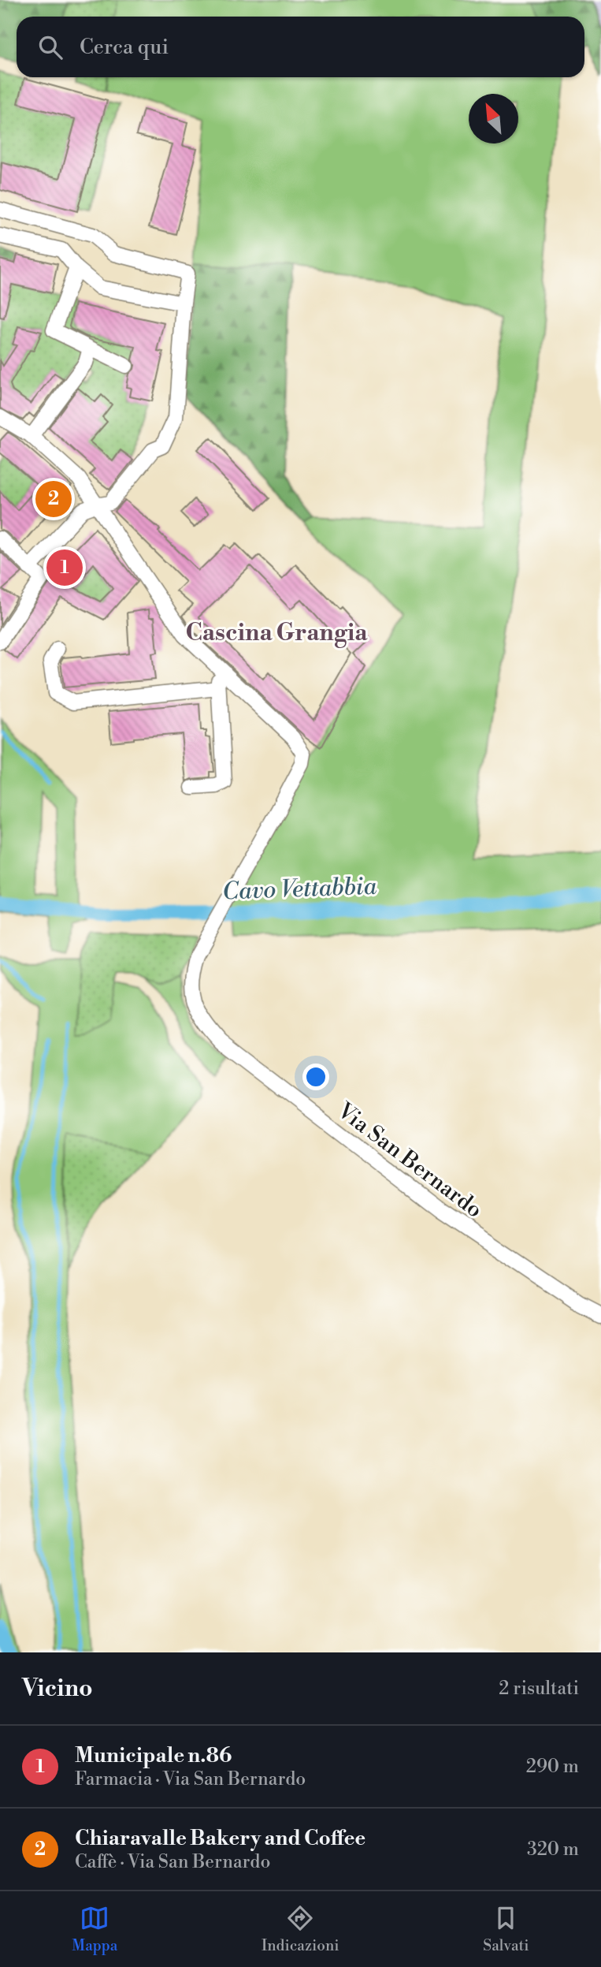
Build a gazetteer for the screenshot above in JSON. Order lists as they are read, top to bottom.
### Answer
{
  "streets": {
    "street": ["Via San Bernardo"]
  },
  "districts": ["Cascina Grangia"],
  "water": ["Cavo Vettabbia"],
  "north": "top left",
  "page": {
    "search": "Cerca qui",
    "pins": ["2", "1"],
    "heading": ["Vicino", "2 risultati"],
    "list": [
      {
        "mark": "1",
        "name": "Municipale n.86",
        "note": "Farmacia · Via San Bernardo",
        "value": "290 m"
      },
      {
        "mark": "2",
        "name": "Chiaravalle Bakery and Coffee",
        "note": "Caffè · Via San Bernardo",
        "value": "320 m"
      }
    ],
    "nav": ["Mappa", "Indicazioni", "Salvati"]
  }
}
